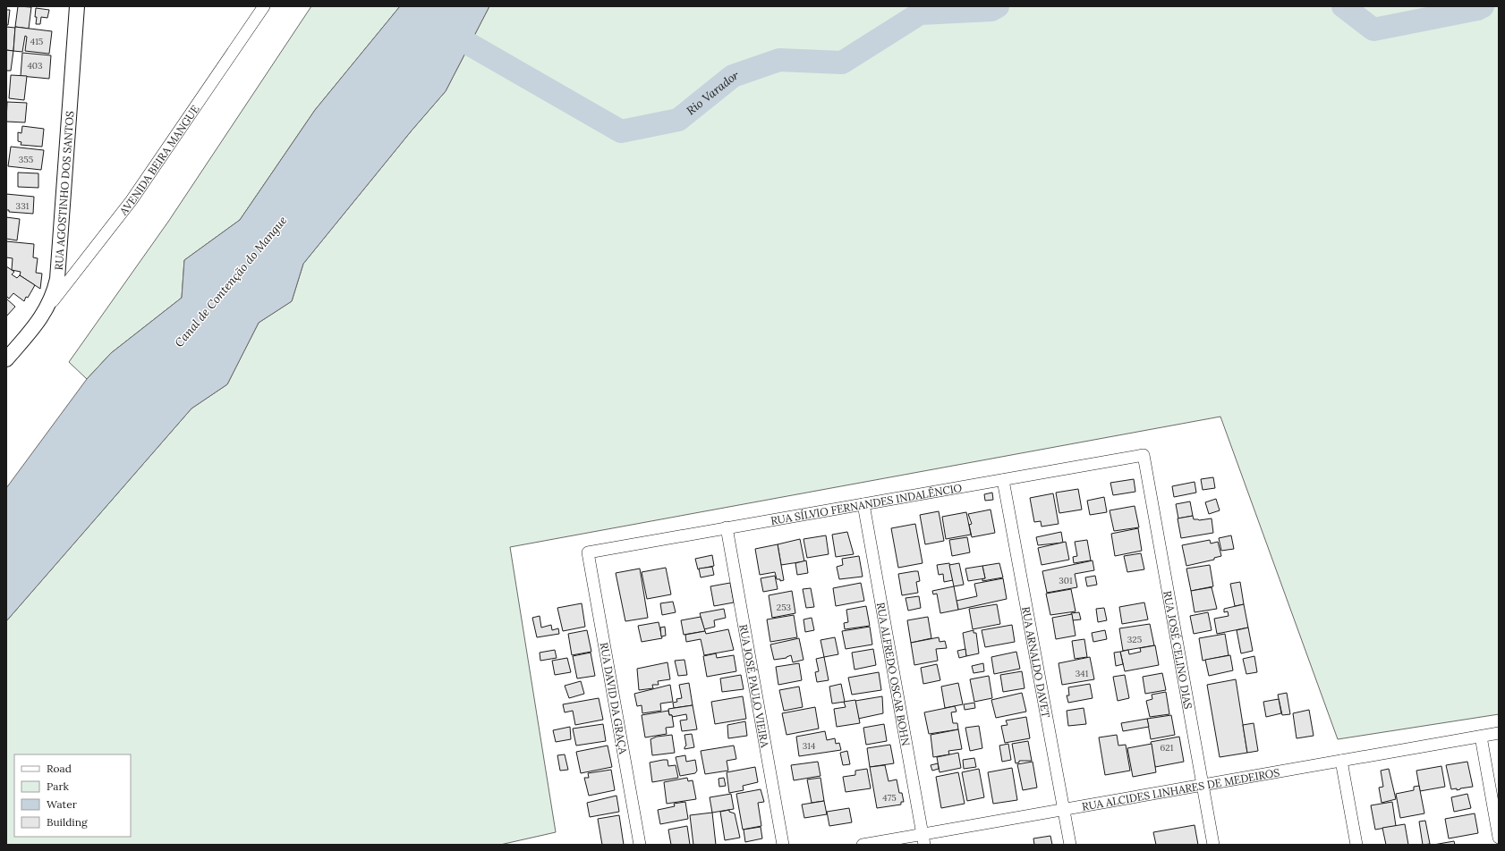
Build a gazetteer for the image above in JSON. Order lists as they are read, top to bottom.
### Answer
{
  "streets": {
    "street": [
      "AVENIDA BEIRA MANGUE",
      "RUA AGOSTINHO DOS SANTOS",
      "RUA SÍLVIO FERNANDES INDALÊNCIO",
      "RUA JOSÉ CELINO DIAS",
      "RUA ARNALDO DAVET",
      "RUA ALFREDO OSCAR BOHN",
      "RUA JOSÉ PAULO VIEIRA",
      "RUA DAVID DA GRAÇA",
      "RUA ALCIDES LINHARES DE MEDEIROS"
    ]
  },
  "crossings": [
    ["AVENIDA BEIRA MANGUE", "RUA AGOSTINHO DOS SANTOS"],
    ["RUA SÍLVIO FERNANDES INDALÊNCIO", "RUA JOSÉ CELINO DIAS"],
    ["RUA SÍLVIO FERNANDES INDALÊNCIO", "RUA ARNALDO DAVET"],
    ["RUA SÍLVIO FERNANDES INDALÊNCIO", "RUA ALFREDO OSCAR BOHN"],
    ["RUA SÍLVIO FERNANDES INDALÊNCIO", "RUA JOSÉ PAULO VIEIRA"],
    ["RUA SÍLVIO FERNANDES INDALÊNCIO", "RUA DAVID DA GRAÇA"],
    ["RUA JOSÉ CELINO DIAS", "RUA ALCIDES LINHARES DE MEDEIROS"],
    ["RUA ARNALDO DAVET", "RUA ALCIDES LINHARES DE MEDEIROS"],
    ["RUA ALFREDO OSCAR BOHN", "RUA ALCIDES LINHARES DE MEDEIROS"]
  ],
  "water": ["Rio Varador", "Canal de Contenção do Mangue"],
  "house_numbers": [
    "415",
    "403",
    "355",
    "331",
    "301",
    "253",
    "325",
    "341",
    "314",
    "621",
    "475"
  ],
  "legend": [
    "Road",
    "Park",
    "Water",
    "Building"
  ]
}
